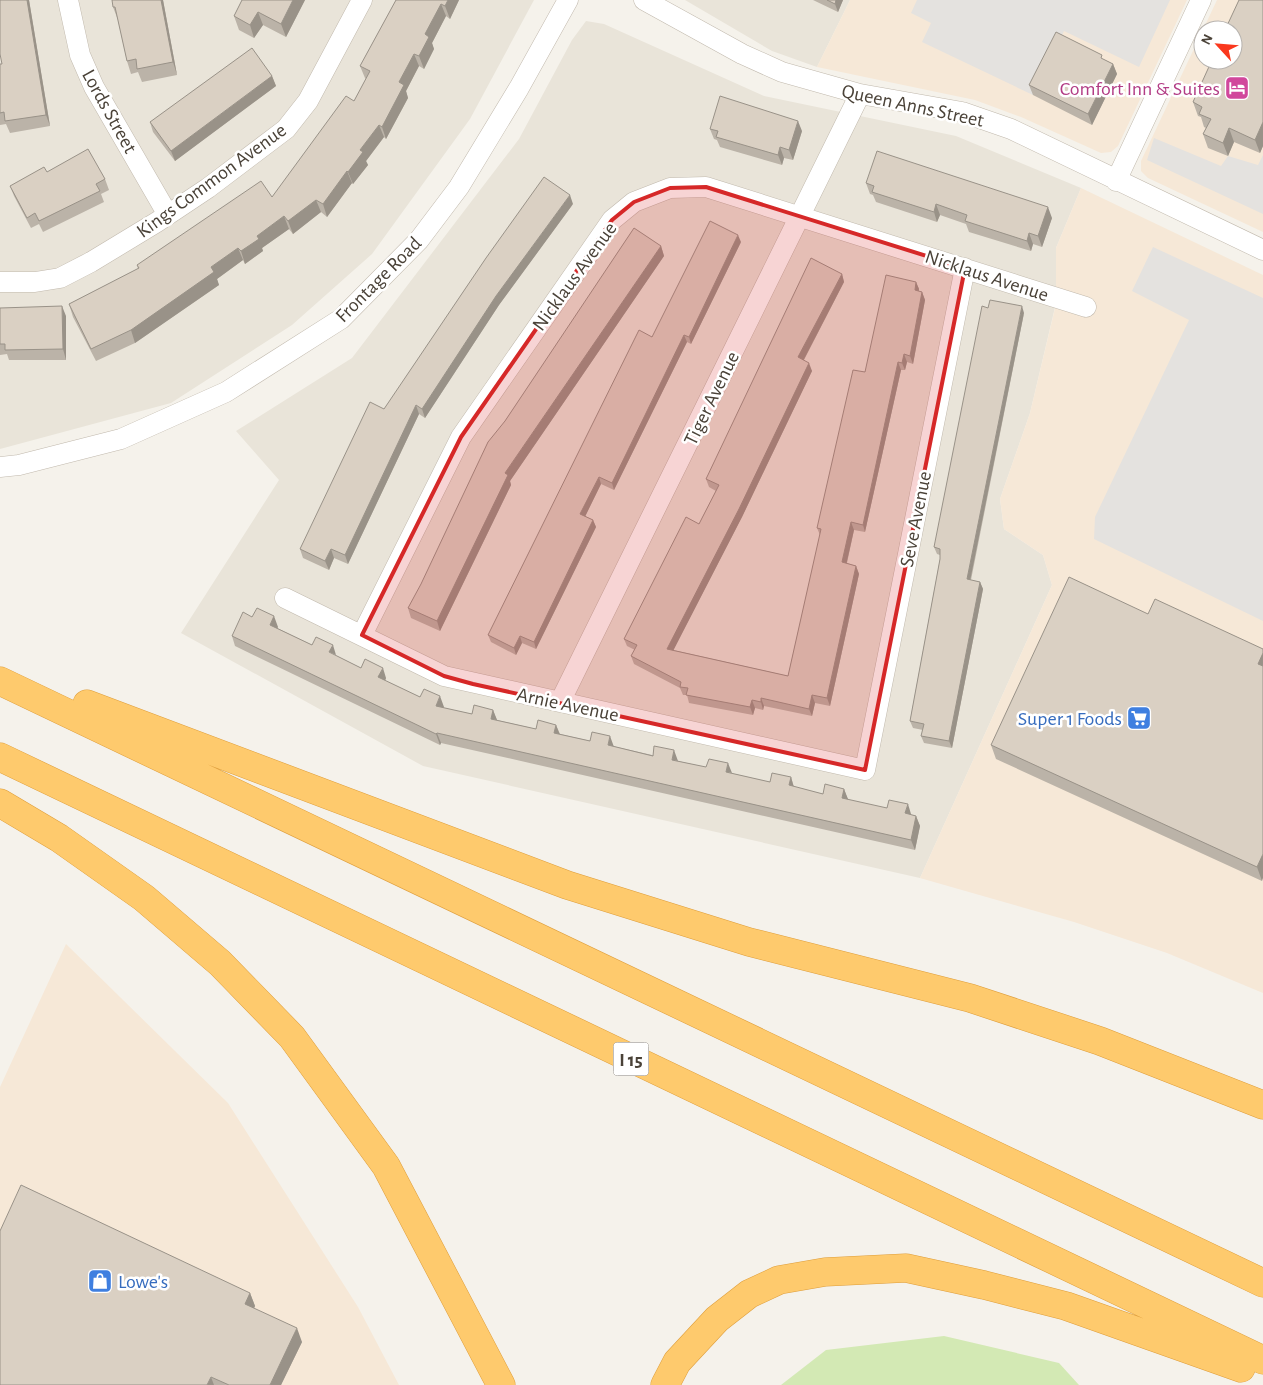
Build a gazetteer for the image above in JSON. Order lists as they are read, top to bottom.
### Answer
{
  "streets": {
    "highway": ["I 15"],
    "street": [
      "Queen Anns Street",
      "Lords Street",
      "Kings Common Avenue",
      "Nicklaus Avenue",
      "Frontage Road",
      "Tiger Avenue",
      "Seve Avenue",
      "Arnie Avenue"
    ]
  },
  "crossings": [
    ["Queen Anns Street", "Tiger Avenue"],
    ["Lords Street", "Kings Common Avenue"],
    ["Nicklaus Avenue", "Tiger Avenue"],
    ["Nicklaus Avenue", "Seve Avenue"],
    ["Nicklaus Avenue", "Arnie Avenue"],
    ["Tiger Avenue", "Arnie Avenue"],
    ["Seve Avenue", "Arnie Avenue"]
  ],
  "places": {
    "hotel": ["Comfort Inn & Suites"],
    "supermarket": ["Super 1 Foods"],
    "shop": ["Lowe's"]
  },
  "north": "top left"
}
